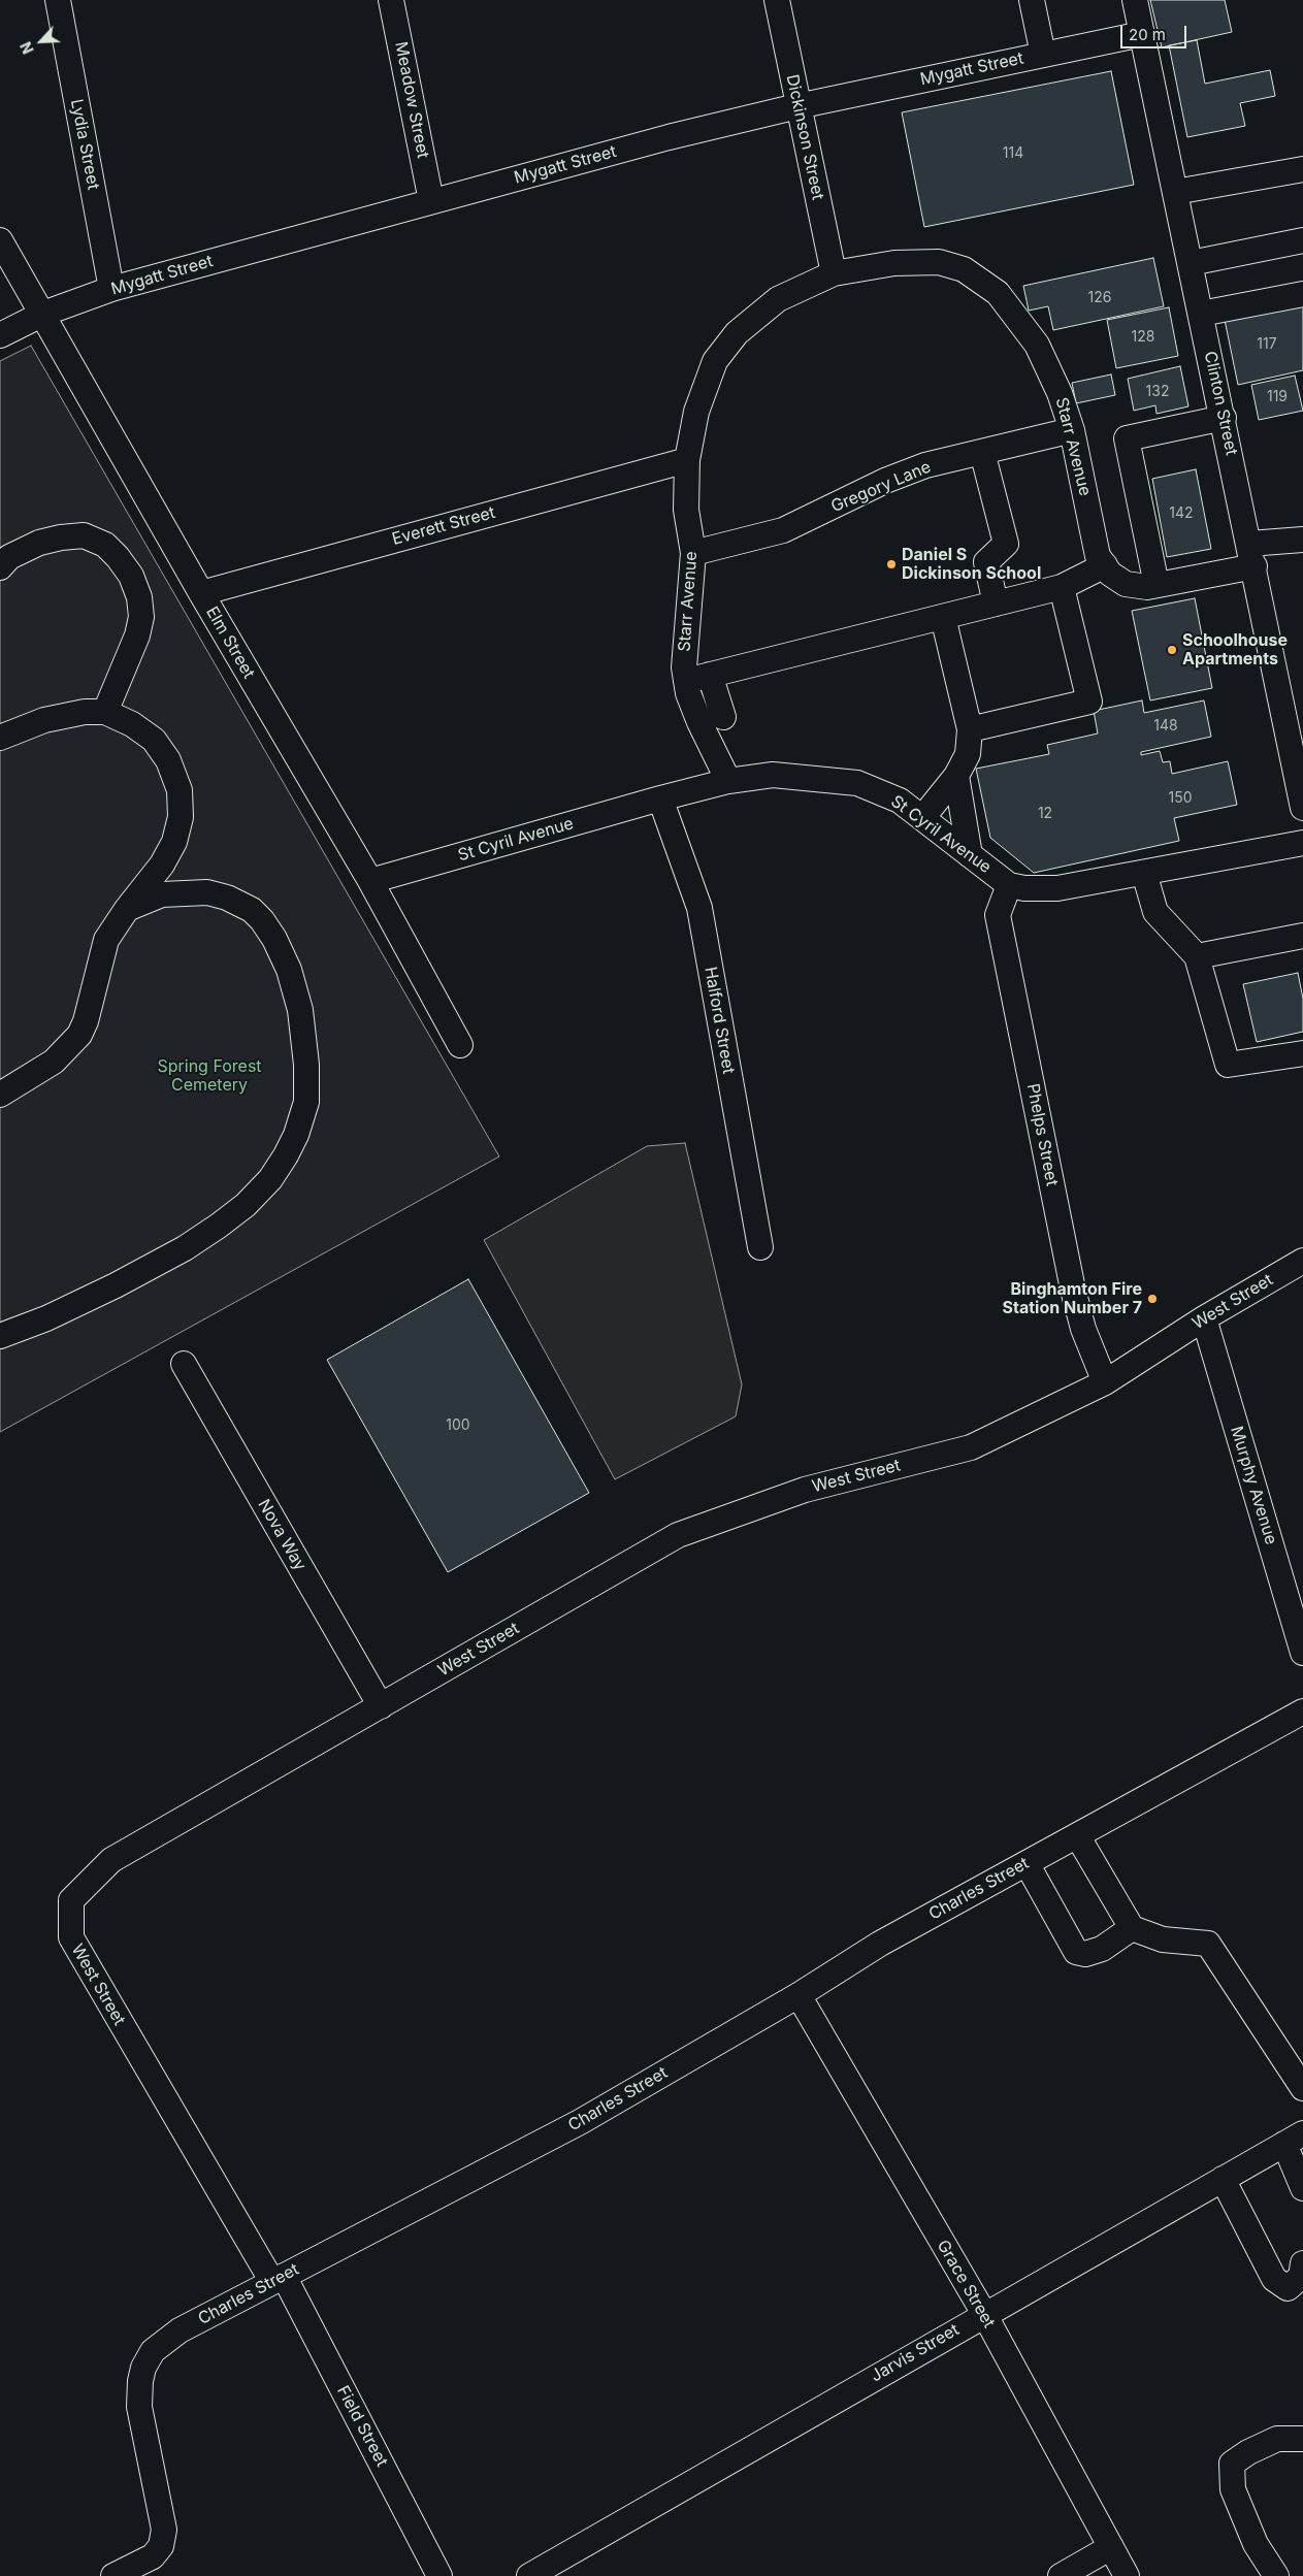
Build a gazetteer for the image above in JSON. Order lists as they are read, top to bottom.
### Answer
{
  "streets": {
    "street": [
      "Mygatt Street",
      "Meadow Street",
      "Dickinson Street",
      "Lydia Street",
      "Clinton Street",
      "Starr Avenue",
      "Gregory Lane",
      "Everett Street",
      "Elm Street",
      "St Cyril Avenue",
      "Halford Street",
      "Phelps Street",
      "West Street",
      "Murphy Avenue",
      "Nova Way",
      "Charles Street",
      "Grace Street",
      "Jarvis Street",
      "Field Street"
    ]
  },
  "crossings": [
    ["Mygatt Street", "Meadow Street"],
    ["Mygatt Street", "Dickinson Street"],
    ["Mygatt Street", "Lydia Street"],
    ["Mygatt Street", "Clinton Street"],
    ["Mygatt Street", "Elm Street"],
    ["Dickinson Street", "Starr Avenue"],
    ["Clinton Street", "Starr Avenue"],
    ["Starr Avenue", "Gregory Lane"],
    ["Starr Avenue", "Everett Street"],
    ["Starr Avenue", "St Cyril Avenue"],
    ["Everett Street", "Elm Street"],
    ["Elm Street", "St Cyril Avenue"],
    ["St Cyril Avenue", "Halford Street"],
    ["St Cyril Avenue", "Phelps Street"],
    ["Phelps Street", "West Street"],
    ["West Street", "Murphy Avenue"],
    ["West Street", "Nova Way"],
    ["West Street", "Charles Street"],
    ["West Street", "Field Street"],
    ["Charles Street", "Grace Street"],
    ["Charles Street", "Field Street"],
    ["Grace Street", "Jarvis Street"]
  ],
  "parks": ["Spring Forest Cemetery"],
  "places": ["Daniel S Dickinson School", "Schoolhouse Apartments", "Binghamton Fire Station Number 7"],
  "house_numbers": [
    "114",
    "126",
    "128",
    "117",
    "132",
    "119",
    "142",
    "148",
    "150",
    "12",
    "100"
  ],
  "scale_bar": "20 m",
  "north": "bottom left"
}
